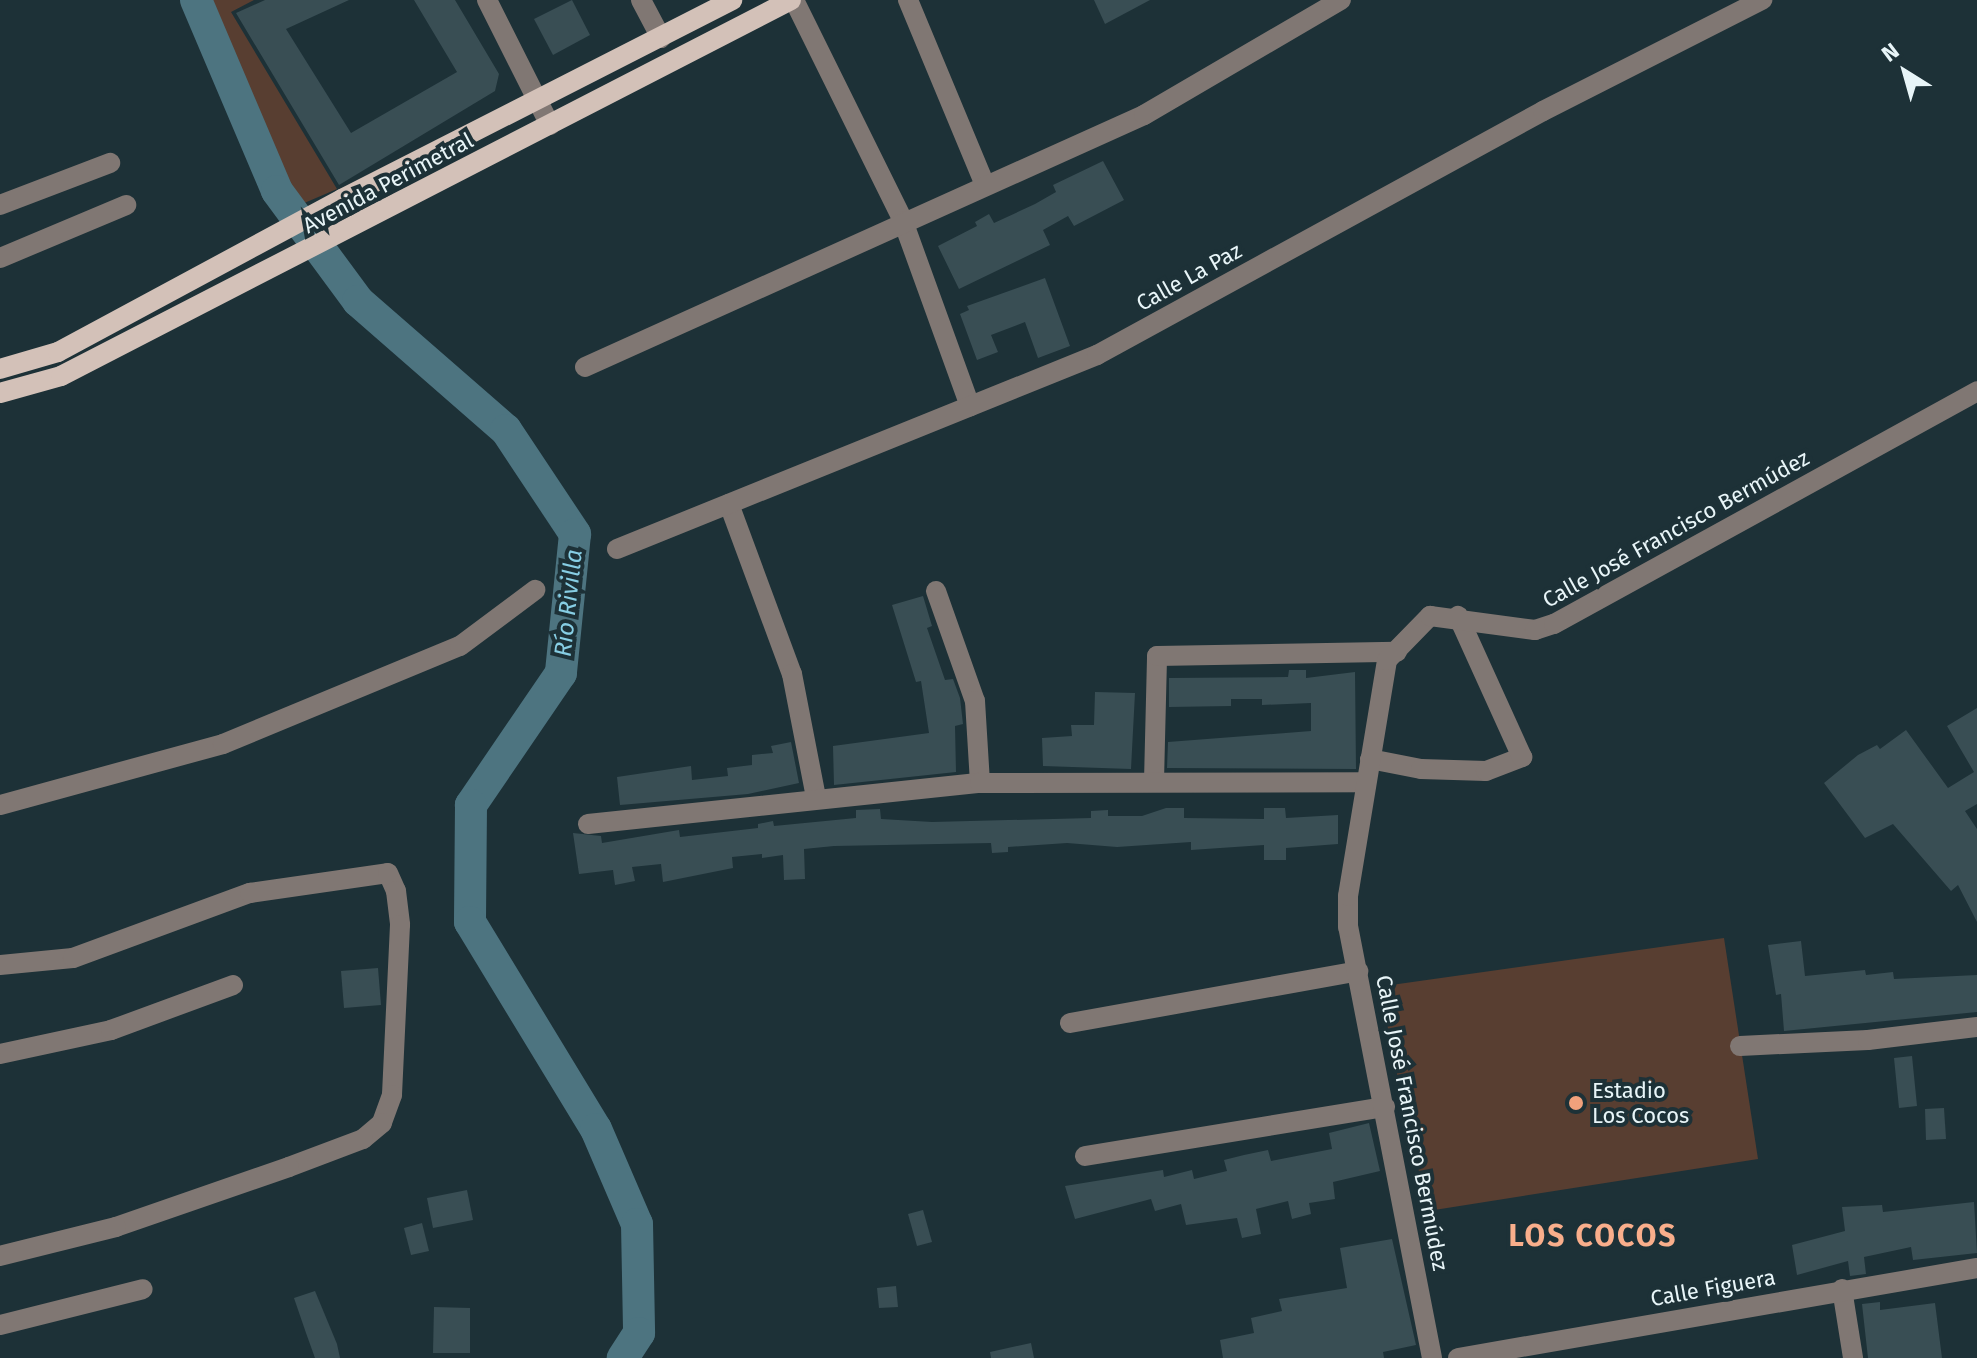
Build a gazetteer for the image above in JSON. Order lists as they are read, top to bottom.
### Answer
{
  "streets": {
    "main road": ["Avenida Perimetral"],
    "street": ["Calle La Paz", "Calle José Francisco Bermúdez", "Calle Figuera"]
  },
  "districts": ["LOS COCOS"],
  "water": ["Río Rivilla"],
  "places": ["Estadio Los Cocos"],
  "north": "top left"
}
